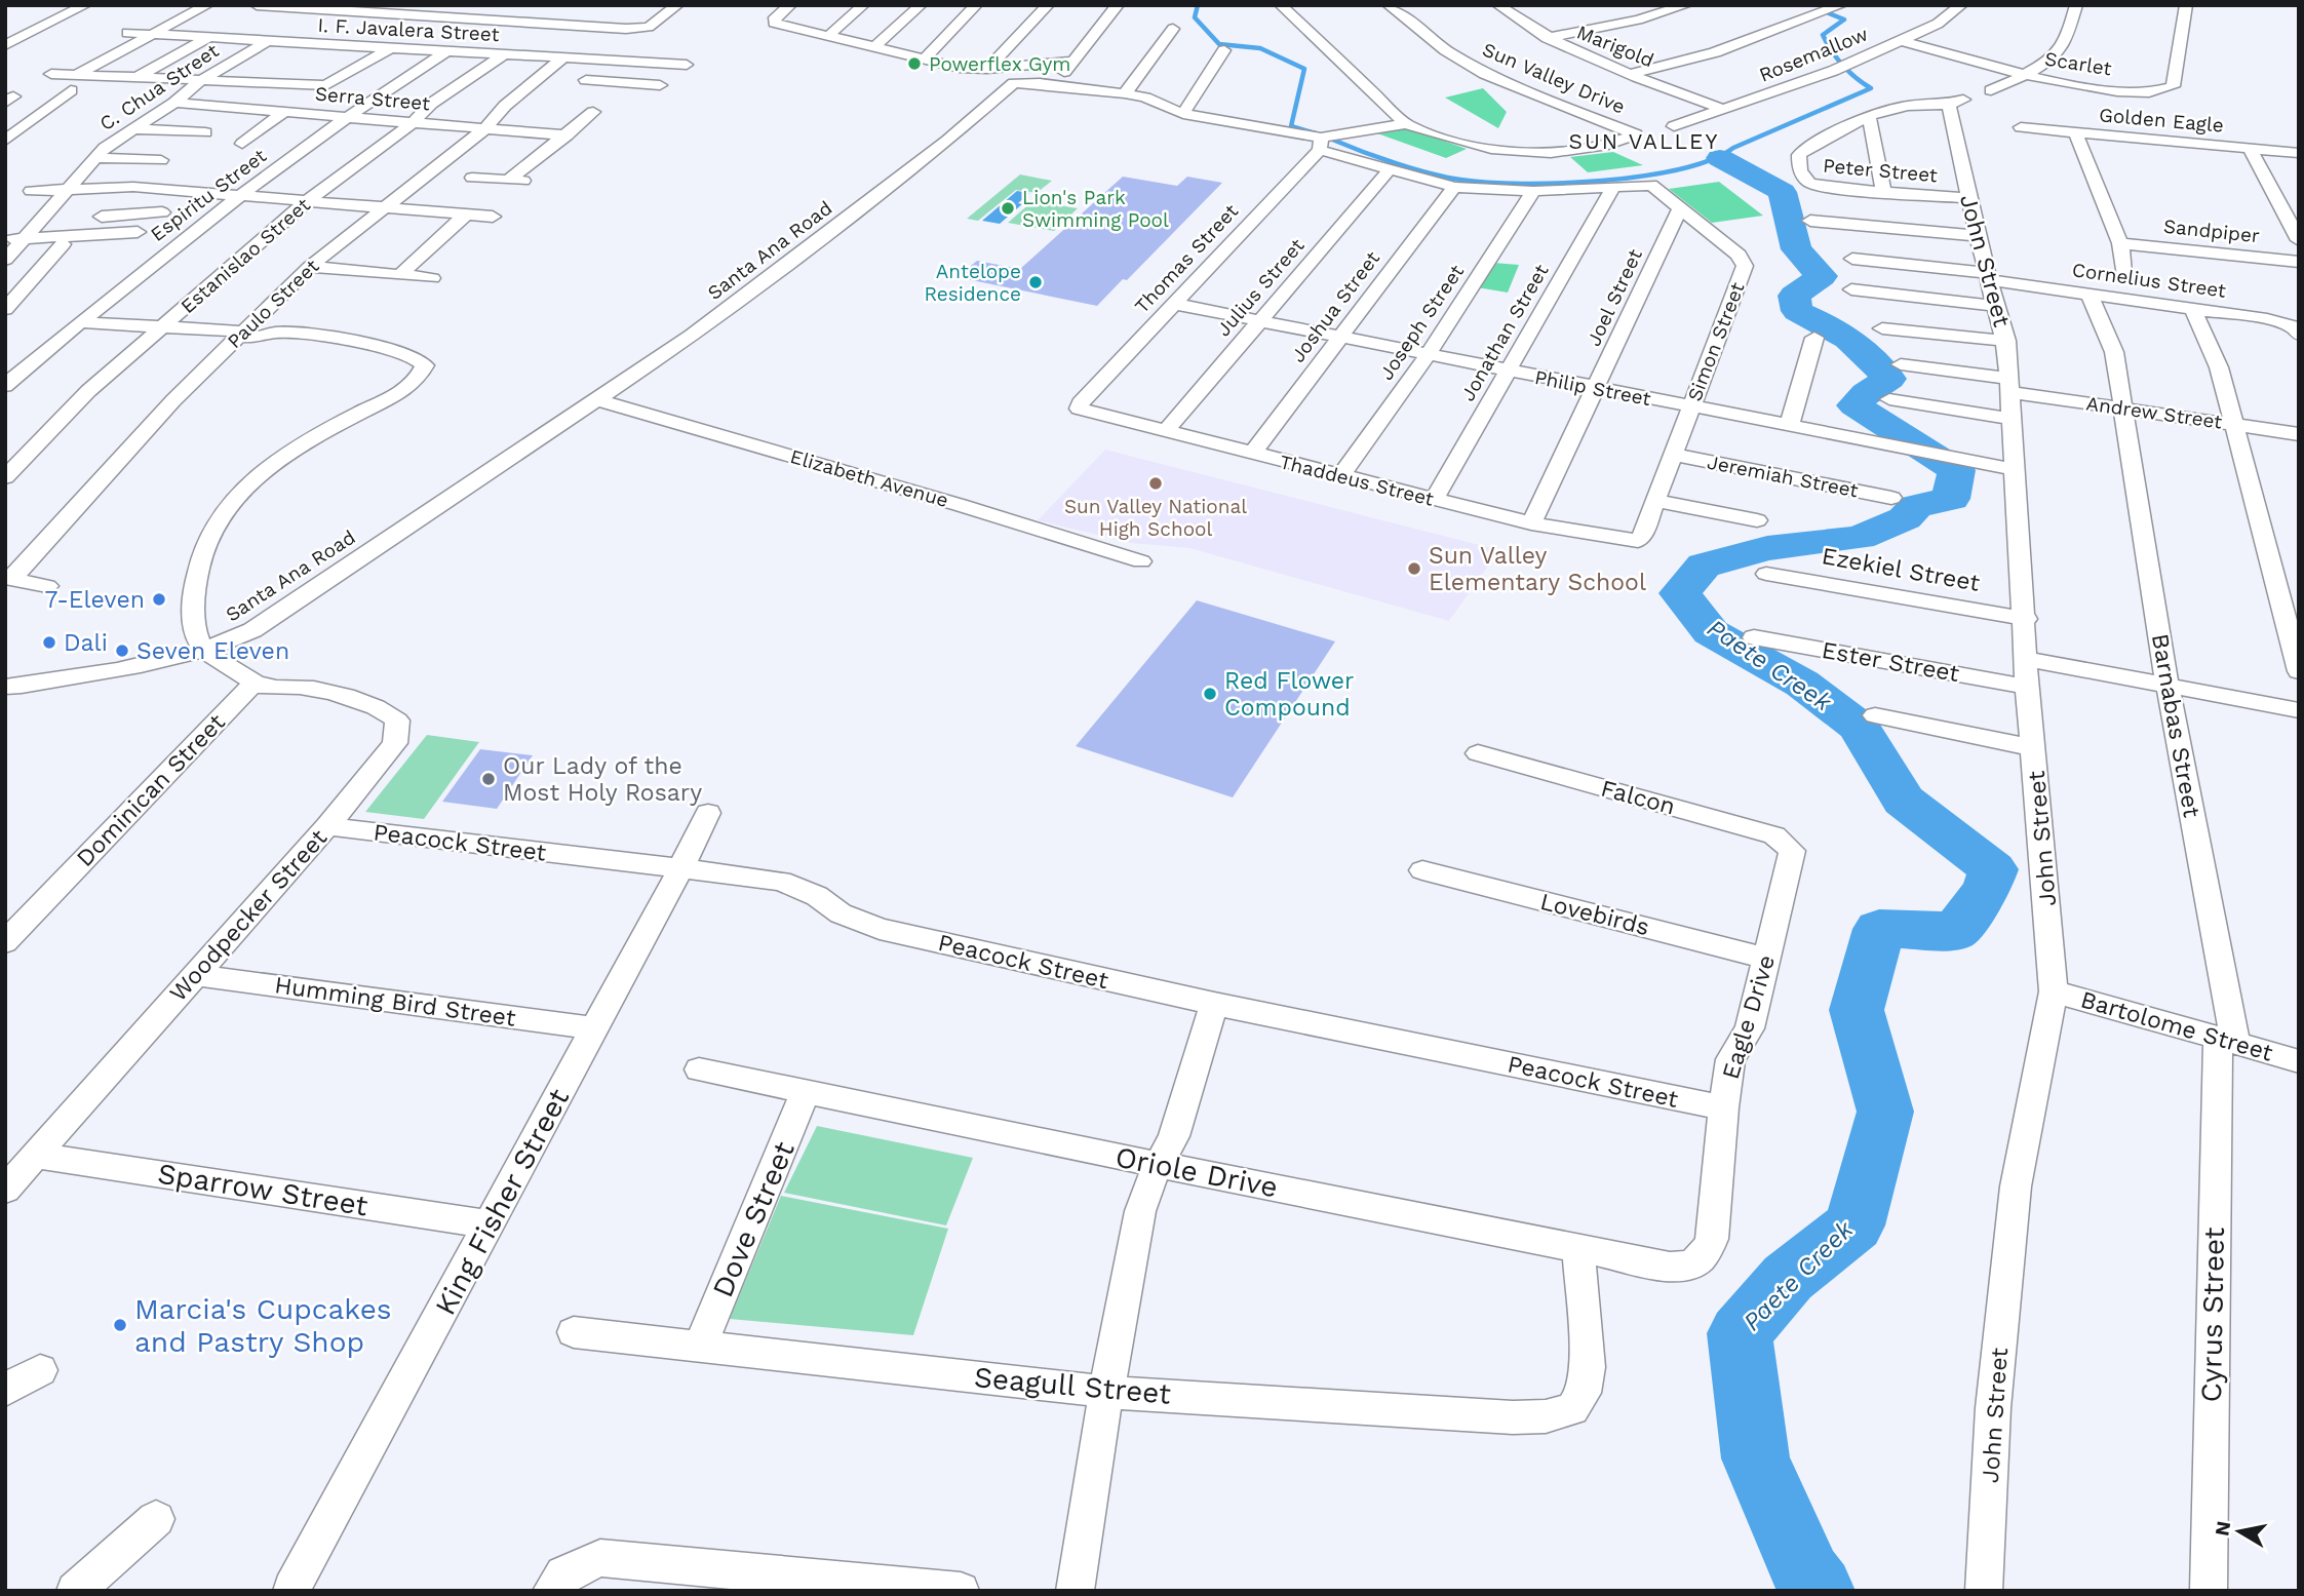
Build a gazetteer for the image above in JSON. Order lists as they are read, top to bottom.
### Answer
{
  "streets": {
    "street": [
      "I. F. Javalera Street",
      "Marigold",
      "Rosemallow",
      "Scarlet",
      "Sun Valley Drive",
      "C. Chua Street",
      "Serra Street",
      "Golden Eagle",
      "Peter Street",
      "Espiritu Street",
      "Sandpiper",
      "Santa Ana Road",
      "Estanislao Street",
      "Thomas Street",
      "John Street",
      "Cornelius Street",
      "Julius Street",
      "Joel Street",
      "Paulo Street",
      "Joshua Street",
      "Joseph Street",
      "Jonathan Street",
      "Simon Street",
      "Philip Street",
      "Andrew Street",
      "Jeremiah Street",
      "Elizabeth Avenue",
      "Thaddeus Street",
      "Ezekiel Street",
      "Ester Street",
      "Barnabas Street",
      "Dominican Street",
      "Falcon",
      "Peacock Street",
      "Lovebirds",
      "Woodpecker Street",
      "Humming Bird Street",
      "Eagle Drive",
      "Bartolome Street",
      "Oriole Drive",
      "Sparrow Street",
      "King Fisher Street",
      "Dove Street",
      "Cyrus Street",
      "Seagull Street"
    ]
  },
  "crossings": [
    ["I. F. Javalera Street", "C. Chua Street"],
    ["I. F. Javalera Street", "Espiritu Street"],
    ["I. F. Javalera Street", "Estanislao Street"],
    ["I. F. Javalera Street", "Paulo Street"],
    ["Marigold", "Rosemallow"],
    ["Rosemallow", "Scarlet"],
    ["Sun Valley Drive", "Santa Ana Road"],
    ["C. Chua Street", "Serra Street"],
    ["Serra Street", "Espiritu Street"],
    ["Serra Street", "Estanislao Street"],
    ["Serra Street", "Paulo Street"],
    ["Peter Street", "John Street"],
    ["Santa Ana Road", "Thomas Street"],
    ["Santa Ana Road", "Elizabeth Avenue"],
    ["Thomas Street", "Philip Street"],
    ["Thomas Street", "Thaddeus Street"],
    ["John Street", "Cornelius Street"],
    ["John Street", "Philip Street"],
    ["John Street", "Andrew Street"],
    ["John Street", "Ezekiel Street"],
    ["John Street", "Ester Street"],
    ["John Street", "Bartolome Street"],
    ["Cornelius Street", "Barnabas Street"],
    ["Julius Street", "Philip Street"],
    ["Julius Street", "Thaddeus Street"],
    ["Joel Street", "Simon Street"],
    ["Joel Street", "Philip Street"],
    ["Joel Street", "Thaddeus Street"],
    ["Joshua Street", "Philip Street"],
    ["Joshua Street", "Thaddeus Street"],
    ["Joseph Street", "Philip Street"],
    ["Joseph Street", "Thaddeus Street"],
    ["Jonathan Street", "Simon Street"],
    ["Jonathan Street", "Philip Street"],
    ["Jonathan Street", "Thaddeus Street"],
    ["Simon Street", "Philip Street"],
    ["Simon Street", "Jeremiah Street"],
    ["Simon Street", "Thaddeus Street"],
    ["Andrew Street", "Barnabas Street"],
    ["Barnabas Street", "Bartolome Street"],
    ["Barnabas Street", "Cyrus Street"],
    ["Dominican Street", "Woodpecker Street"],
    ["Falcon", "Eagle Drive"],
    ["Peacock Street", "Woodpecker Street"],
    ["Peacock Street", "Eagle Drive"],
    ["Peacock Street", "King Fisher Street"],
    ["Lovebirds", "Eagle Drive"],
    ["Woodpecker Street", "Humming Bird Street"],
    ["Woodpecker Street", "Sparrow Street"],
    ["Humming Bird Street", "King Fisher Street"],
    ["Eagle Drive", "Oriole Drive"],
    ["Bartolome Street", "Cyrus Street"],
    ["Oriole Drive", "Dove Street"],
    ["Oriole Drive", "Seagull Street"],
    ["Sparrow Street", "King Fisher Street"],
    ["Dove Street", "Seagull Street"]
  ],
  "districts": ["SUN VALLEY"],
  "water": ["Paete Creek"],
  "places": [
    "Powerflex Gym",
    "Lion's Park Swimming Pool",
    "Antelope Residence",
    "Sun Valley National High School",
    "Sun Valley Elementary School",
    "7-Eleven",
    "Dali",
    "Seven Eleven",
    "Red Flower Compound",
    "Our Lady of the Most Holy Rosary",
    "Marcia's Cupcakes and Pastry Shop"
  ],
  "north": "left"
}
